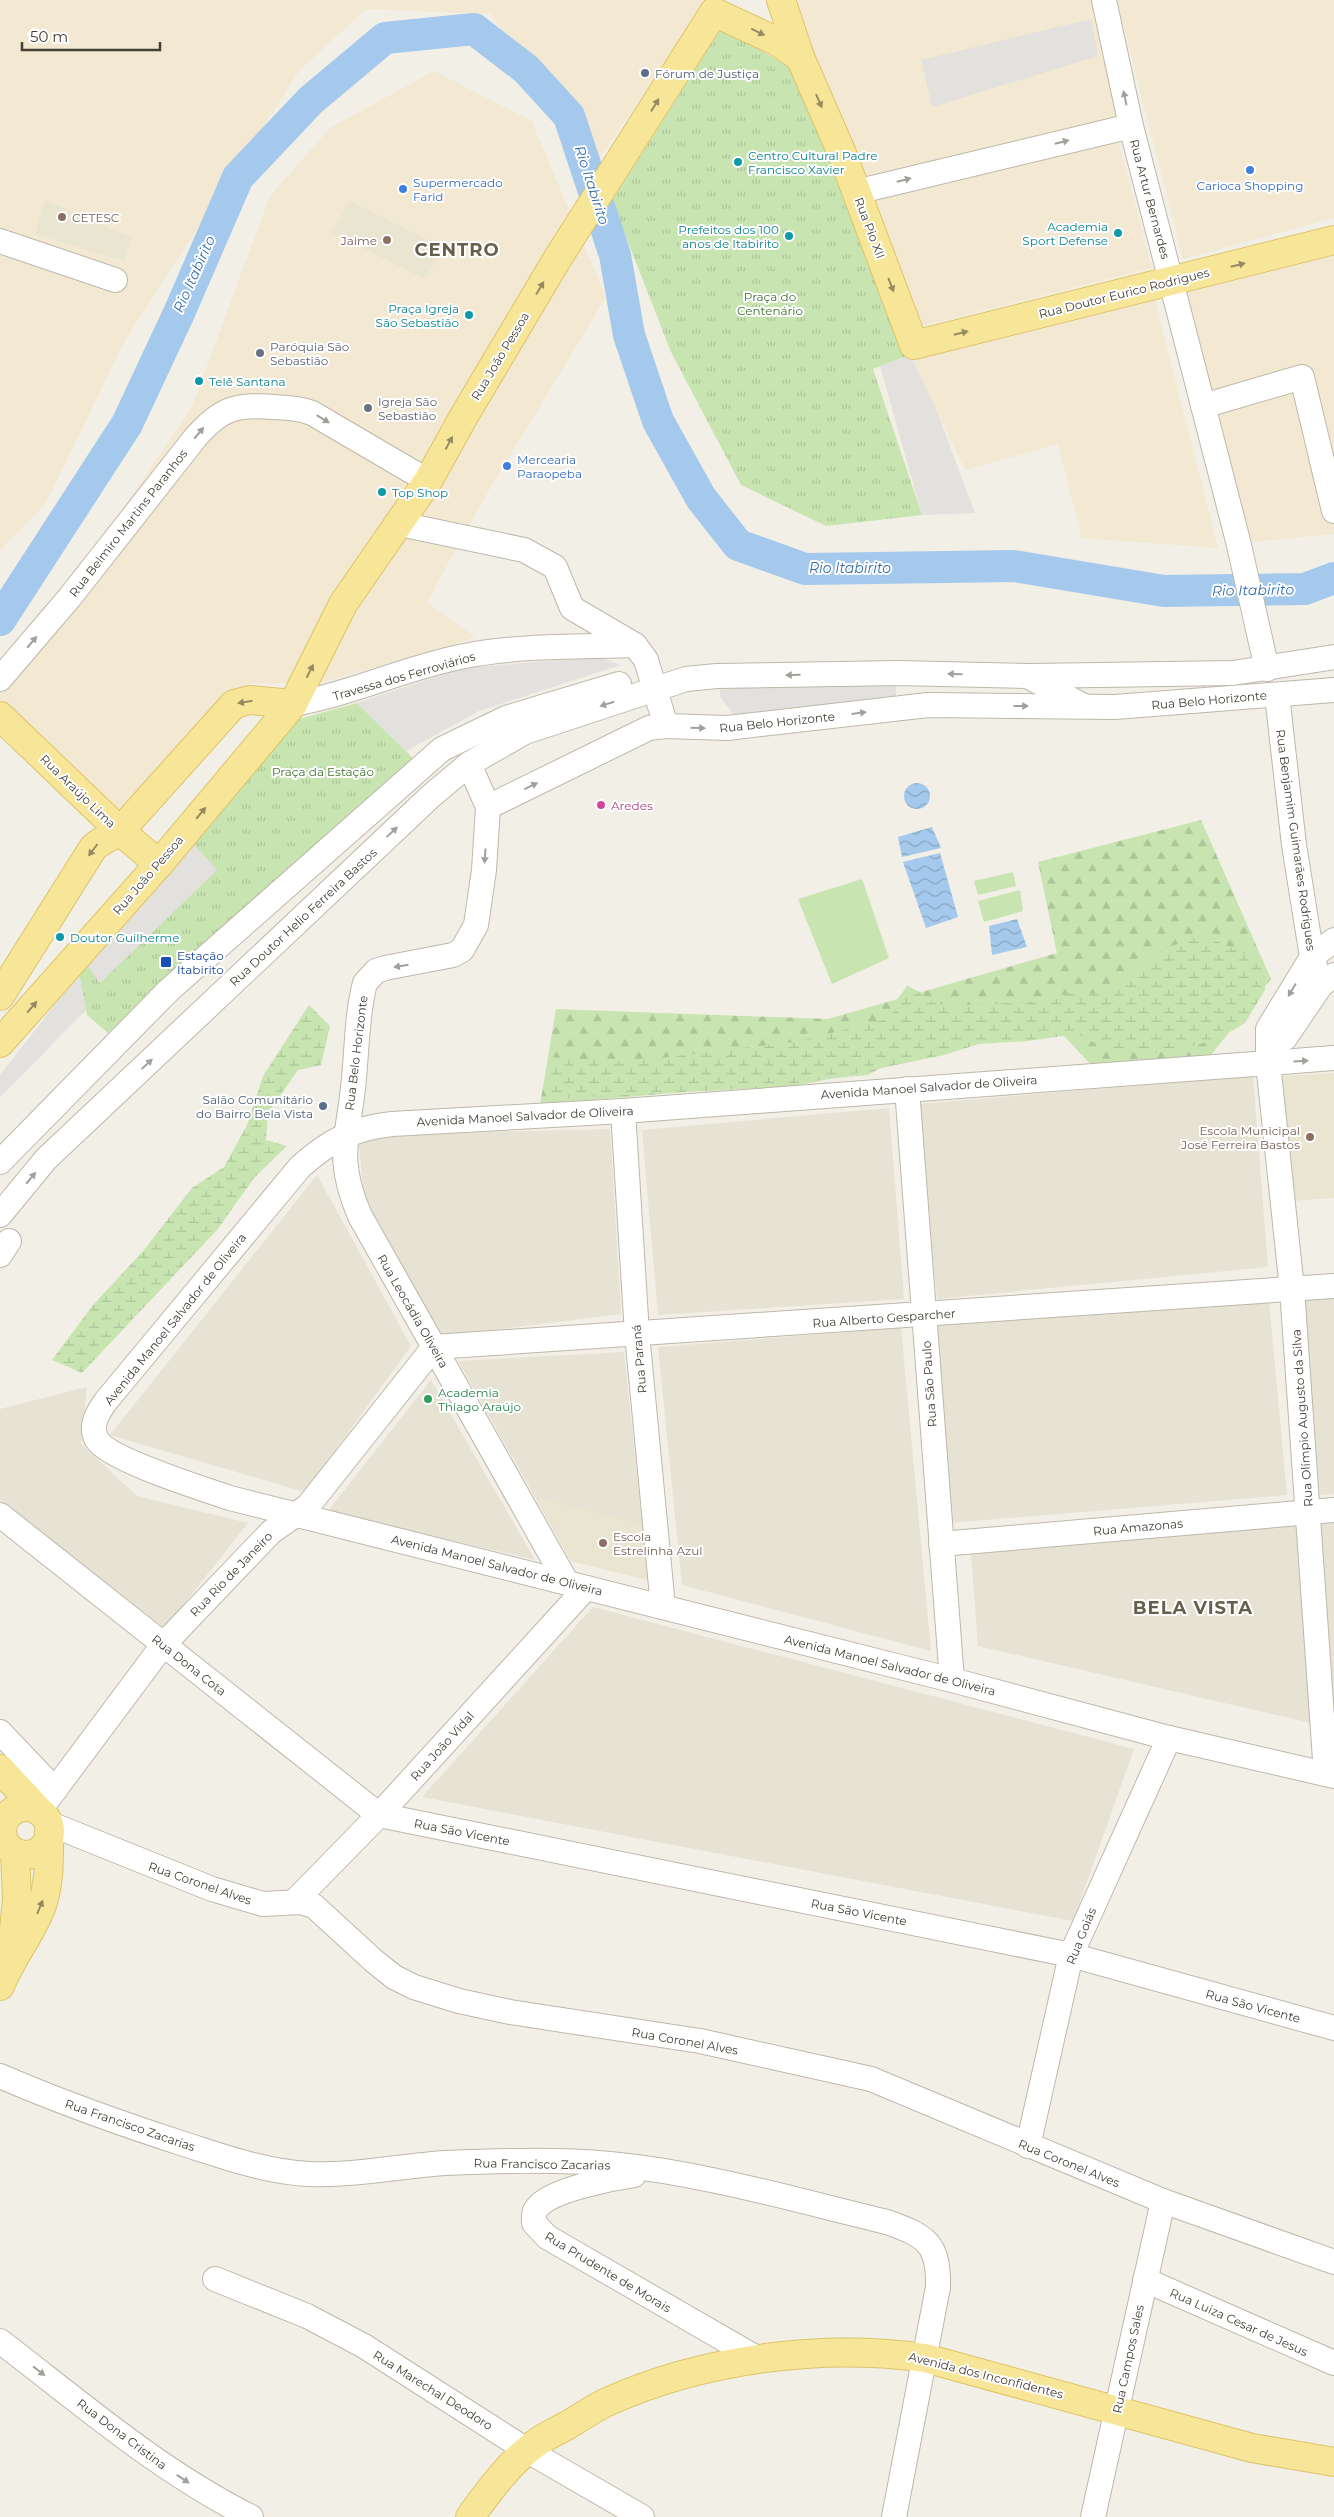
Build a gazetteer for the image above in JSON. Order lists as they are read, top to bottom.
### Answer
{
  "streets": {
    "main road": [
      "Rua Pio XII",
      "Rua Doutor Eurico Rodrigues",
      "Rua João Pessoa",
      "Rua Araújo Lima",
      "Avenida dos Inconfidentes"
    ],
    "street": [
      "Rua Artur Bernardes",
      "Rua Belmiro Martins Paranhos",
      "Travessa dos Ferroviários",
      "Rua Belo Horizonte",
      "Rua Benjamim Guimarães Rodrigues",
      "Rua Doutor Helio Ferreira Bastos",
      "Avenida Manoel Salvador de Oliveira",
      "Rua Leocádia Oliveira",
      "Rua Alberto Gesparcher",
      "Rua Paraná",
      "Rua São Paulo",
      "Rua Olímpio Augusto da Silva",
      "Rua Amazonas",
      "Rua Rio de Janeiro",
      "Rua Dona Cota",
      "Rua João Vidal",
      "Rua São Vicente",
      "Rua Coronel Alves",
      "Rua Goiás",
      "Rua Francisco Zacarias",
      "Rua Prudente de Morais",
      "Rua Luiza Cesar de Jesus",
      "Rua Campos Sales",
      "Rua Marechal Deodoro",
      "Rua Dona Cristina"
    ]
  },
  "crossings": [
    ["Rua Artur Bernardes", "Rua Doutor Eurico Rodrigues"],
    ["Rua Pio XII", "Rua Doutor Eurico Rodrigues"],
    ["Rua João Pessoa", "Rua Belmiro Martins Paranhos"],
    ["Rua João Pessoa", "Travessa dos Ferroviários"],
    ["Rua João Pessoa", "Rua Araújo Lima"],
    ["Rua Belo Horizonte", "Rua Benjamim Guimarães Rodrigues"],
    ["Rua Belo Horizonte", "Rua Doutor Helio Ferreira Bastos"],
    ["Rua Belo Horizonte", "Avenida Manoel Salvador de Oliveira"],
    ["Rua Belo Horizonte", "Rua Leocádia Oliveira"],
    ["Avenida Manoel Salvador de Oliveira", "Rua Leocádia Oliveira"],
    ["Avenida Manoel Salvador de Oliveira", "Rua Paraná"],
    ["Avenida Manoel Salvador de Oliveira", "Rua São Paulo"],
    ["Avenida Manoel Salvador de Oliveira", "Rua Olímpio Augusto da Silva"],
    ["Avenida Manoel Salvador de Oliveira", "Rua Rio de Janeiro"],
    ["Avenida Manoel Salvador de Oliveira", "Rua João Vidal"],
    ["Avenida Manoel Salvador de Oliveira", "Rua Goiás"],
    ["Rua Leocádia Oliveira", "Rua Alberto Gesparcher"],
    ["Rua Leocádia Oliveira", "Rua Rio de Janeiro"],
    ["Rua Leocádia Oliveira", "Rua João Vidal"],
    ["Rua Alberto Gesparcher", "Rua Paraná"],
    ["Rua Alberto Gesparcher", "Rua São Paulo"],
    ["Rua Alberto Gesparcher", "Rua Olímpio Augusto da Silva"],
    ["Rua Alberto Gesparcher", "Rua Rio de Janeiro"],
    ["Rua São Paulo", "Rua Amazonas"],
    ["Rua Olímpio Augusto da Silva", "Rua Amazonas"],
    ["Rua Rio de Janeiro", "Rua Dona Cota"],
    ["Rua Rio de Janeiro", "Rua Coronel Alves"],
    ["Rua Dona Cota", "Rua João Vidal"],
    ["Rua Dona Cota", "Rua São Vicente"],
    ["Rua João Vidal", "Rua São Vicente"],
    ["Rua João Vidal", "Rua Coronel Alves"],
    ["Rua São Vicente", "Rua Goiás"],
    ["Rua Coronel Alves", "Rua Goiás"],
    ["Rua Coronel Alves", "Rua Campos Sales"],
    ["Rua Francisco Zacarias", "Rua Prudente de Morais"],
    ["Rua Francisco Zacarias", "Avenida dos Inconfidentes"],
    ["Rua Prudente de Morais", "Avenida dos Inconfidentes"],
    ["Rua Luiza Cesar de Jesus", "Rua Campos Sales"],
    ["Rua Campos Sales", "Avenida dos Inconfidentes"],
    ["Avenida dos Inconfidentes", "Rua Marechal Deodoro"]
  ],
  "one_way": [
    "Rua Pio XII",
    "Rua Doutor Eurico Rodrigues",
    "Rua João Pessoa",
    "Rua Belmiro Martins Paranhos",
    "Rua Dona Cristina"
  ],
  "districts": ["CENTRO", "BELA VISTA"],
  "water": ["Rio Itabirito"],
  "parks": ["Praça do Centenário", "Praça da Estação"],
  "places": {
    "other": [
      "Fórum de Justiça",
      "Centro Cultural Padre Francisco Xavier",
      "Carioca Shopping",
      "Supermercado Farid",
      "CETESC",
      "Academia Sport Defense",
      "Prefeitos dos 100 anos de Itabirito",
      "Jaime",
      "Praça Igreja São Sebastião",
      "Paróquia São Sebastião",
      "Telê Santana",
      "Igreja São Sebastião",
      "Mercearia Paraopeba",
      "Top Shop",
      "Aredes",
      "Doutor Guilherme",
      "Salão Comunitário do Bairro Bela Vista",
      "Escola Municipal José Ferreira Bastos",
      "Academia Thiago Araújo",
      "Escola Estrelinha Azul"
    ],
    "transit": ["Estação Itabirito"]
  },
  "scale_bar": "50 m"
}
